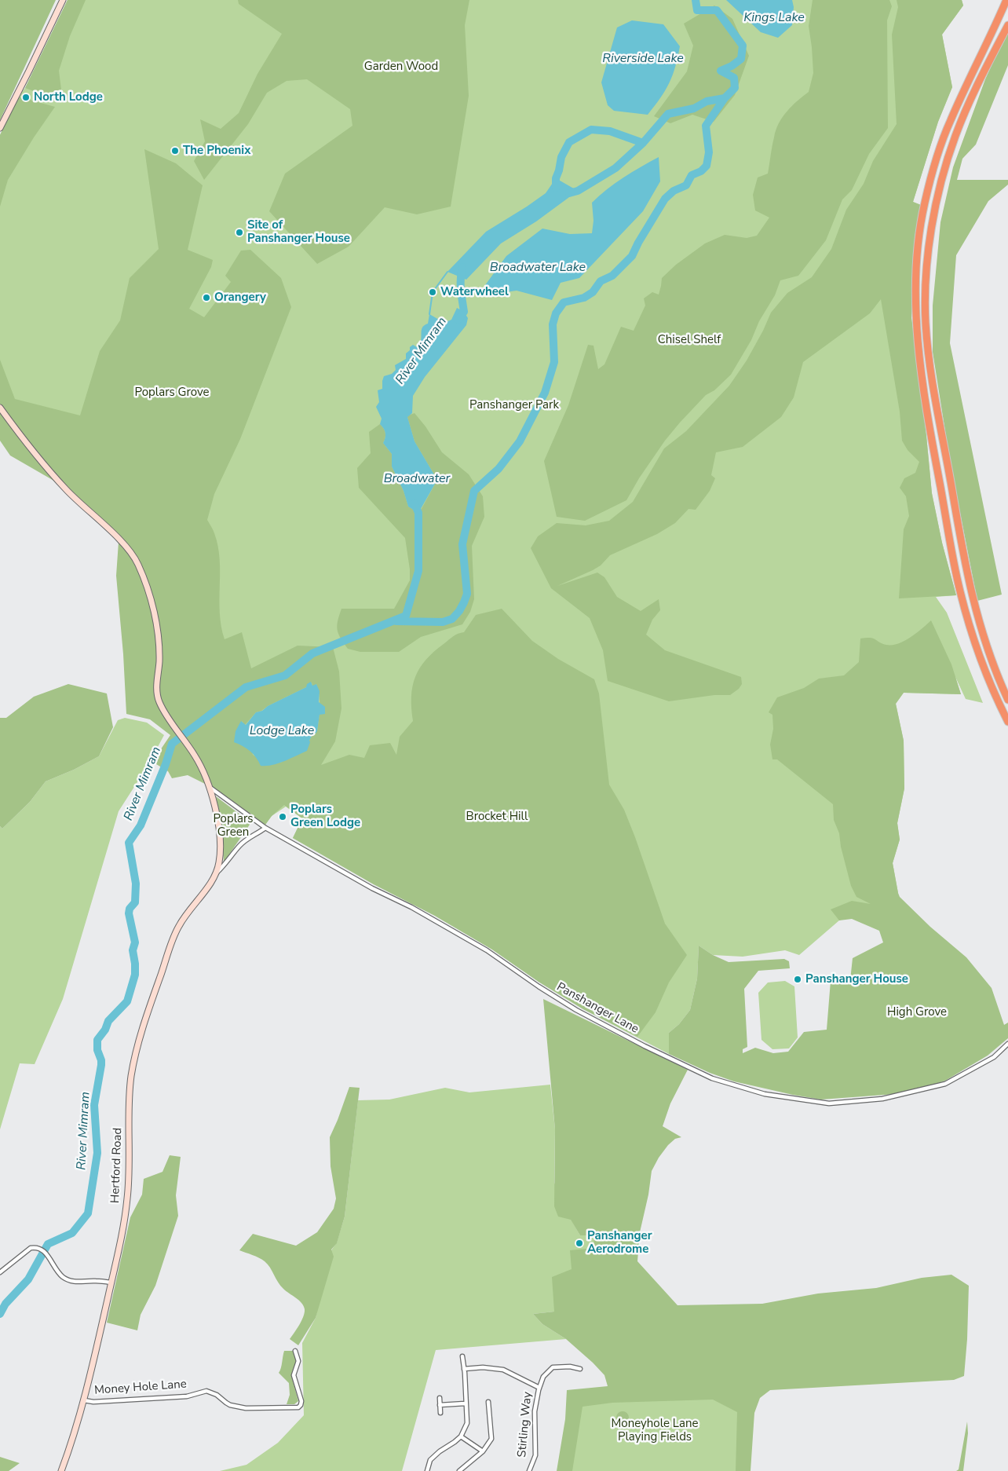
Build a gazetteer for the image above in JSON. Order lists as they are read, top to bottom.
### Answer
{
  "streets": {
    "main road": ["Hertford Road"],
    "street": ["Panshanger Lane", "Money Hole Lane", "Stirling Way"]
  },
  "crossings": [
    ["Hertford Road", "Money Hole Lane"]
  ],
  "water": [
    "Kings Lake",
    "Riverside Lake",
    "Broadwater Lake",
    "River Mimram",
    "Broadwater",
    "Lodge Lake"
  ],
  "parks": [
    "Garden Wood",
    "Chisel Shelf",
    "Poplars Grove",
    "Panshanger Park",
    "Brocket Hill",
    "Poplars Green",
    "High Grove",
    "Moneyhole Lane Playing Fields"
  ],
  "places": [
    "North Lodge",
    "The Phoenix",
    "Site of Panshanger House",
    "Waterwheel",
    "Orangery",
    "Poplars Green Lodge",
    "Panshanger House",
    "Panshanger Aerodrome"
  ]
}
